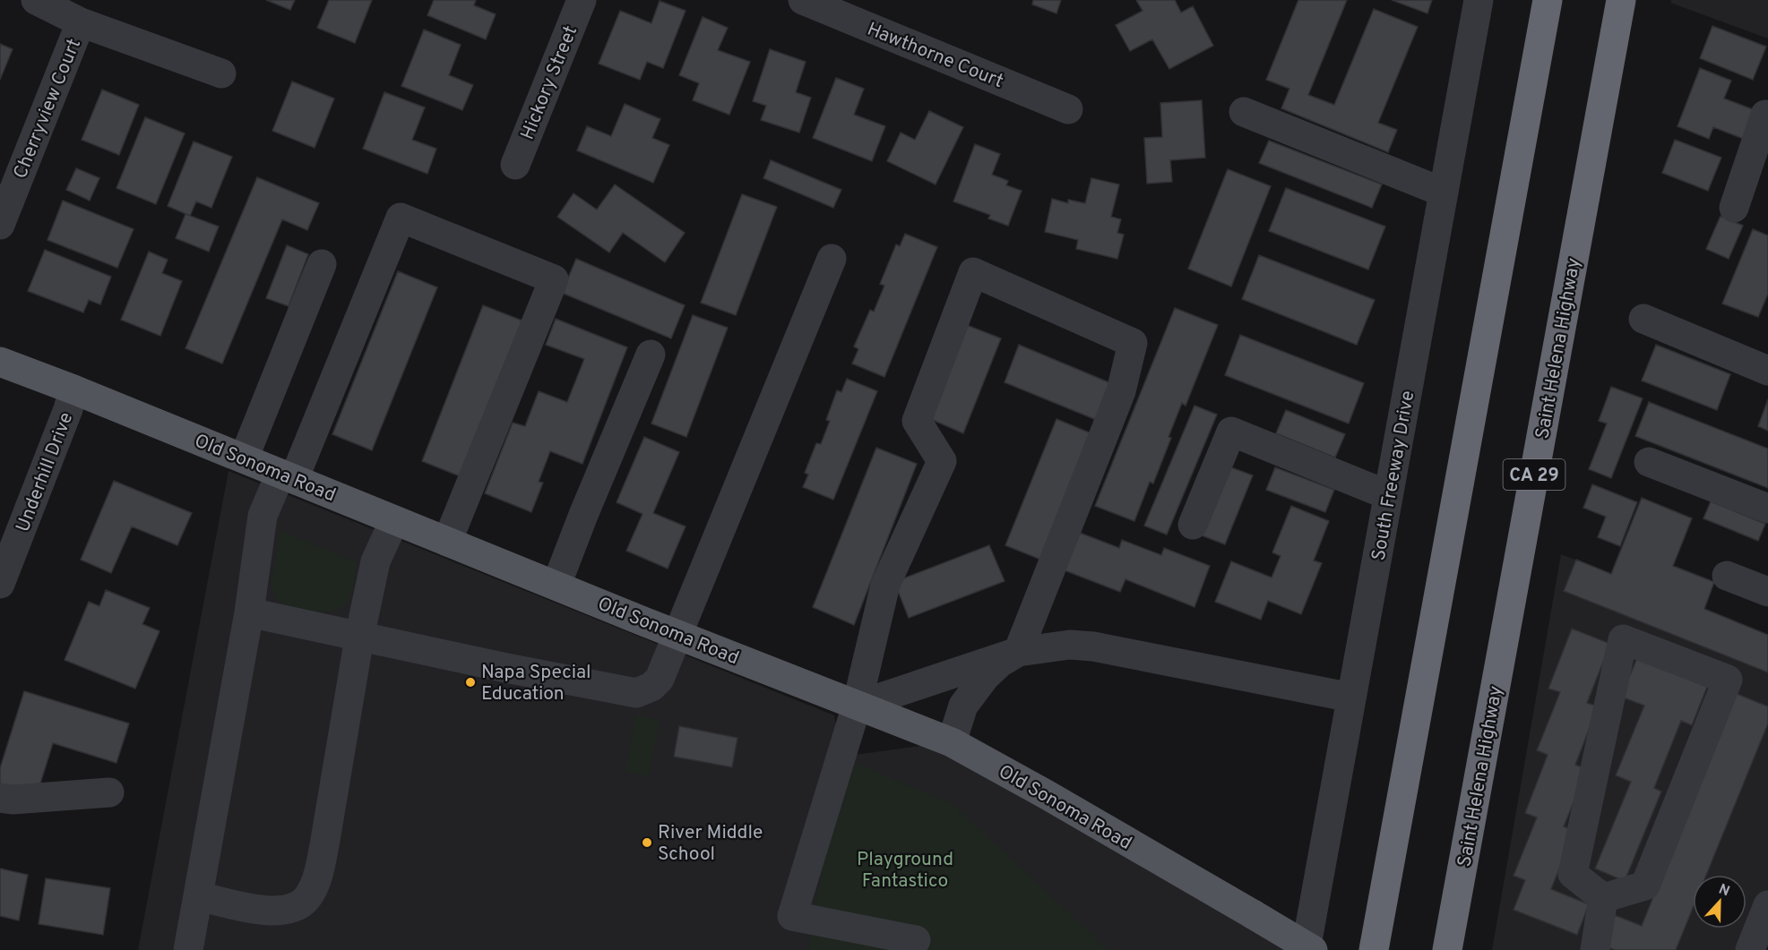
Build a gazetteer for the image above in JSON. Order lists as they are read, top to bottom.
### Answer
{
  "streets": {
    "highway": ["Saint Helena Highway", "CA 29"],
    "main road": ["Old Sonoma Road"],
    "street": [
      "Hawthorne Court",
      "Hickory Street",
      "Cherryview Court",
      "Underhill Drive",
      "South Freeway Drive"
    ]
  },
  "crossings": [
    ["Old Sonoma Road", "Underhill Drive"]
  ],
  "parks": ["Playground Fantastico"],
  "places": ["Napa Special Education", "River Middle School"],
  "north": "top"
}
